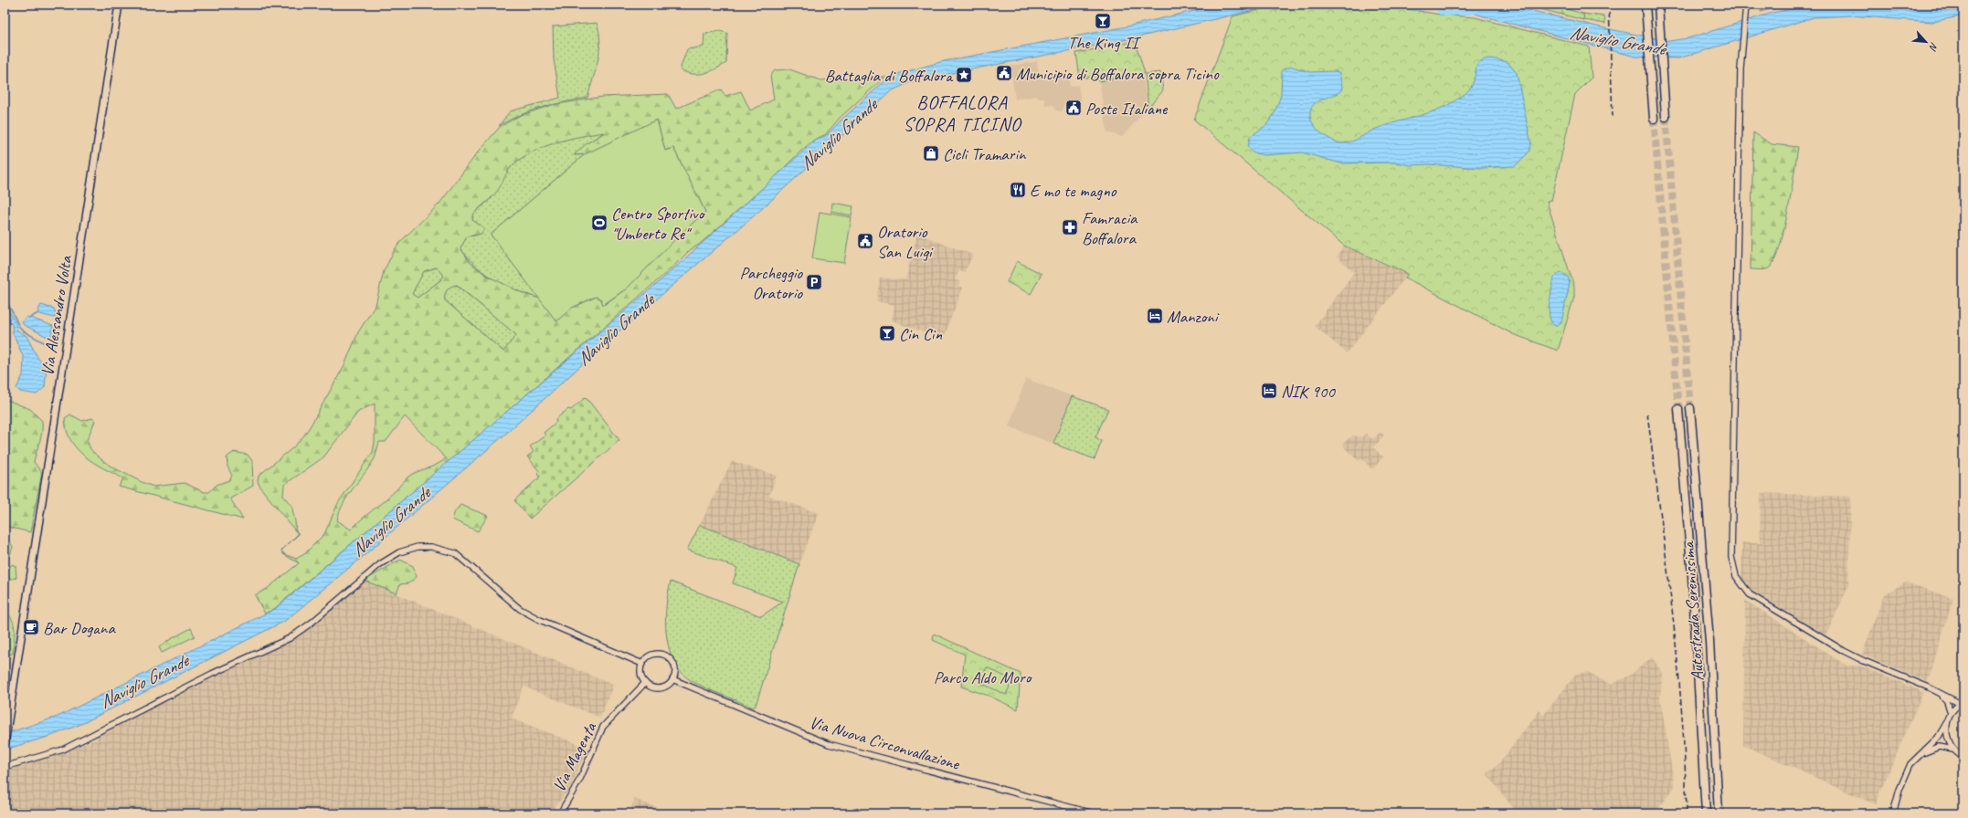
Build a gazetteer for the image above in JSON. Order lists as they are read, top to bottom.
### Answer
{
  "streets": {
    "highway": ["Autostrada Serenissima"],
    "main road": ["Via Alessandro Volta"],
    "street": ["Via Nuova Circonvallazione", "Via Magenta"]
  },
  "crossings": [
    ["Via Nuova Circonvallazione", "Via Magenta"]
  ],
  "districts": ["BOFFALORA SOPRA TICINO"],
  "water": ["Naviglio Grande"],
  "parks": ["Parco Aldo Moro"],
  "places": {
    "bar": ["The King II", "Cin Cin"],
    "public building": ["Municipio di Boffalora sopra Ticino", "Poste Italiane", "Oratorio San Luigi"],
    "place": ["Battaglia di Boffalora"],
    "shop": ["Cicli Tramarin"],
    "restaurant": ["E mo te magno"],
    "sports": ["Centro Sportivo \"Umberto Re\""],
    "pharmacy": ["Famracia Boffalora"],
    "parking": ["Parcheggio Oratorio"],
    "hotel": ["Manzoni", "NIK 900"],
    "cafe": ["Bar Dogana"]
  },
  "north": "bottom right"
}
